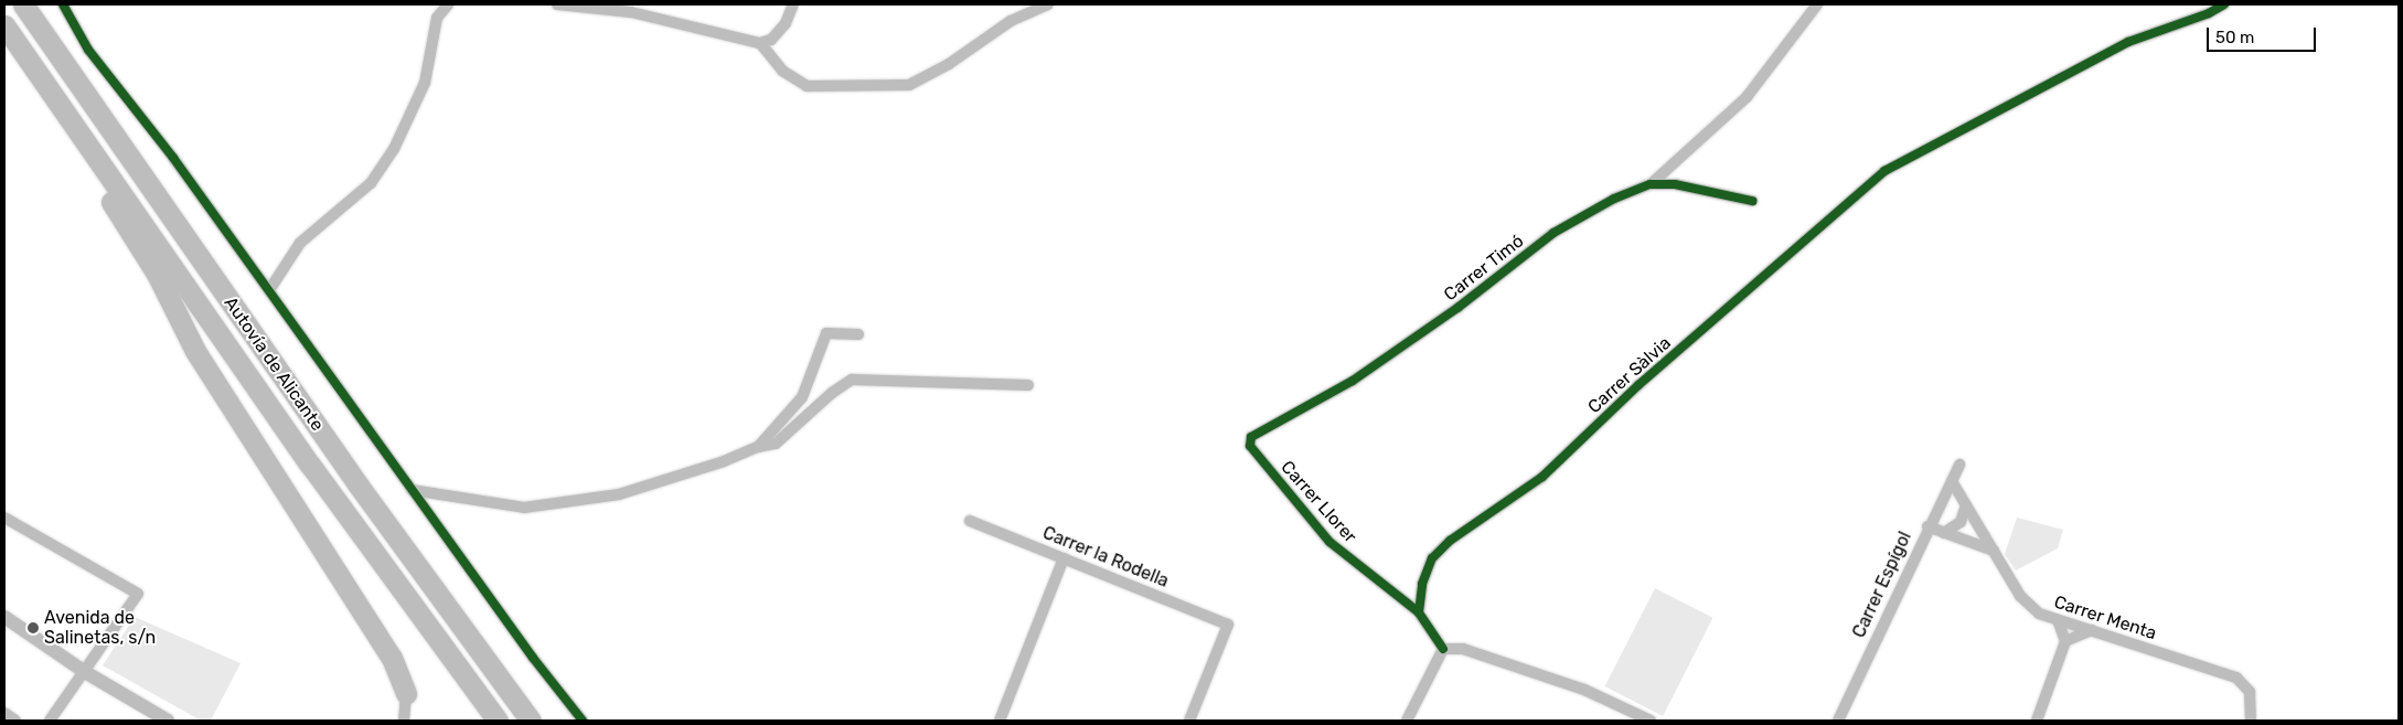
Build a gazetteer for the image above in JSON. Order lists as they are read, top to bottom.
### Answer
{
  "streets": {
    "highway": ["Autovía de Alicante"],
    "street": [
      "Carrer Timó",
      "Carrer Sàlvia",
      "Carrer Llorer",
      "Carrer la Rodella",
      "Carrer Espígol",
      "Carrer Menta"
    ]
  },
  "crossings": [
    ["Carrer Timó", "Carrer Llorer"],
    ["Carrer Sàlvia", "Carrer Llorer"],
    ["Carrer Espígol", "Carrer Menta"]
  ],
  "places": ["Avenida de Salinetas, s/n"],
  "scale_bar": "50 m"
}
